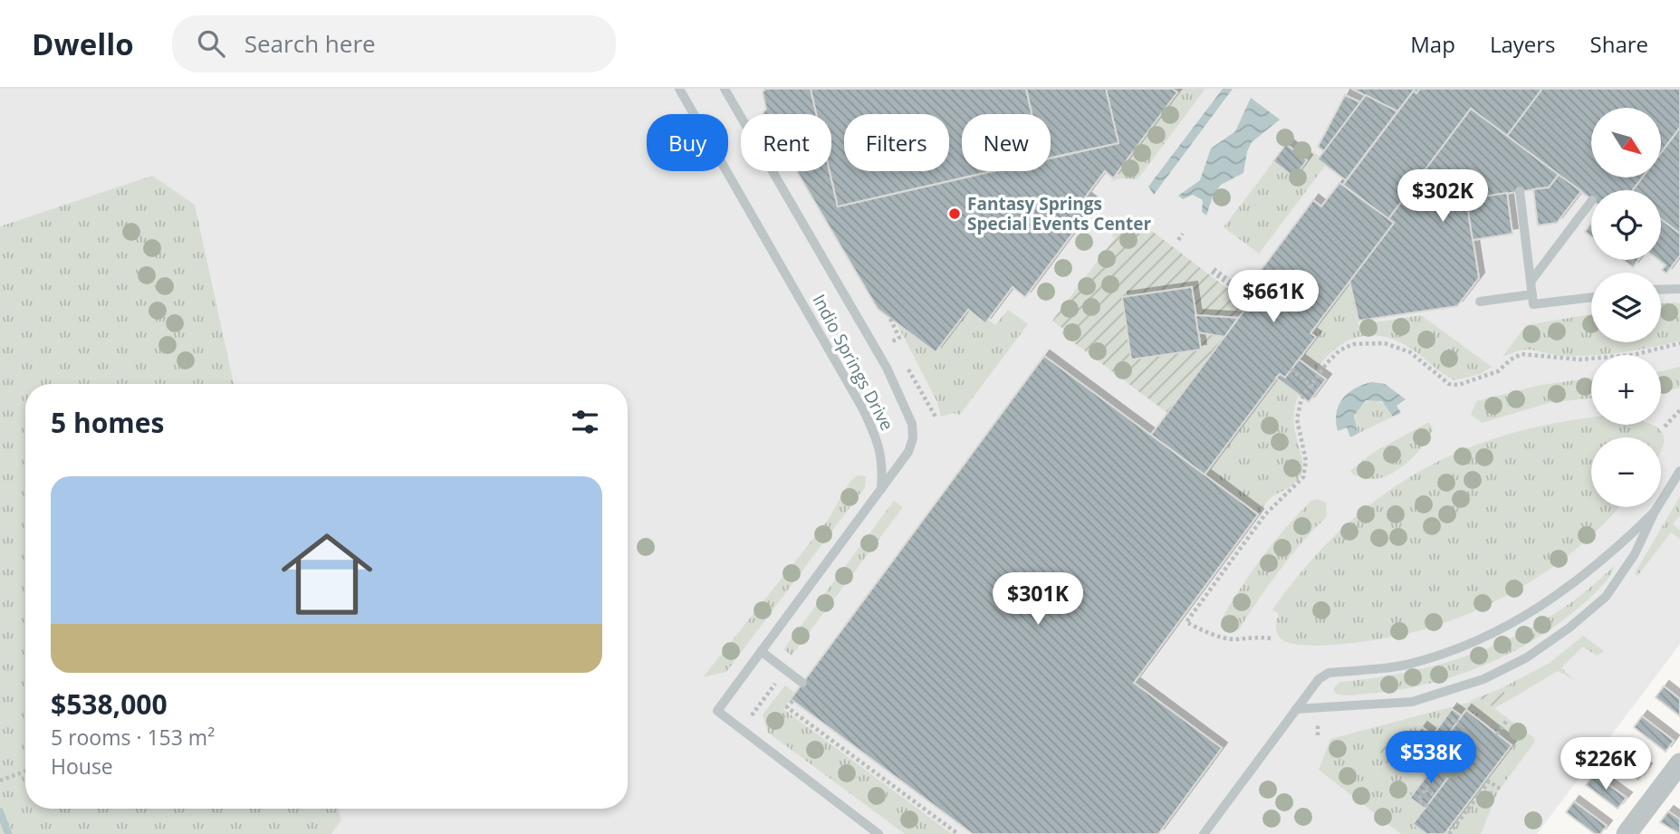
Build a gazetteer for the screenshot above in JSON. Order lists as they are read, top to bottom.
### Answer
{
  "streets": {
    "lane": ["Indio Springs Drive"]
  },
  "places": ["Fantasy Springs Special Events Center"],
  "north": "bottom right",
  "page": {
    "header": "Dwello",
    "search": "Search here",
    "nav": ["Map", "Layers", "Share"],
    "map_buttons": ["+", "−"],
    "chip": [
      "Buy",
      "Rent",
      "Filters",
      "New"
    ],
    "price": [
      "$302K",
      "$661K",
      "$301K",
      "$538K",
      "$226K"
    ],
    "heading": "5 homes",
    "list": [
      {
        "name": "$538,000",
        "note": "5 rooms · 153 m² · House"
      }
    ]
  }
}
